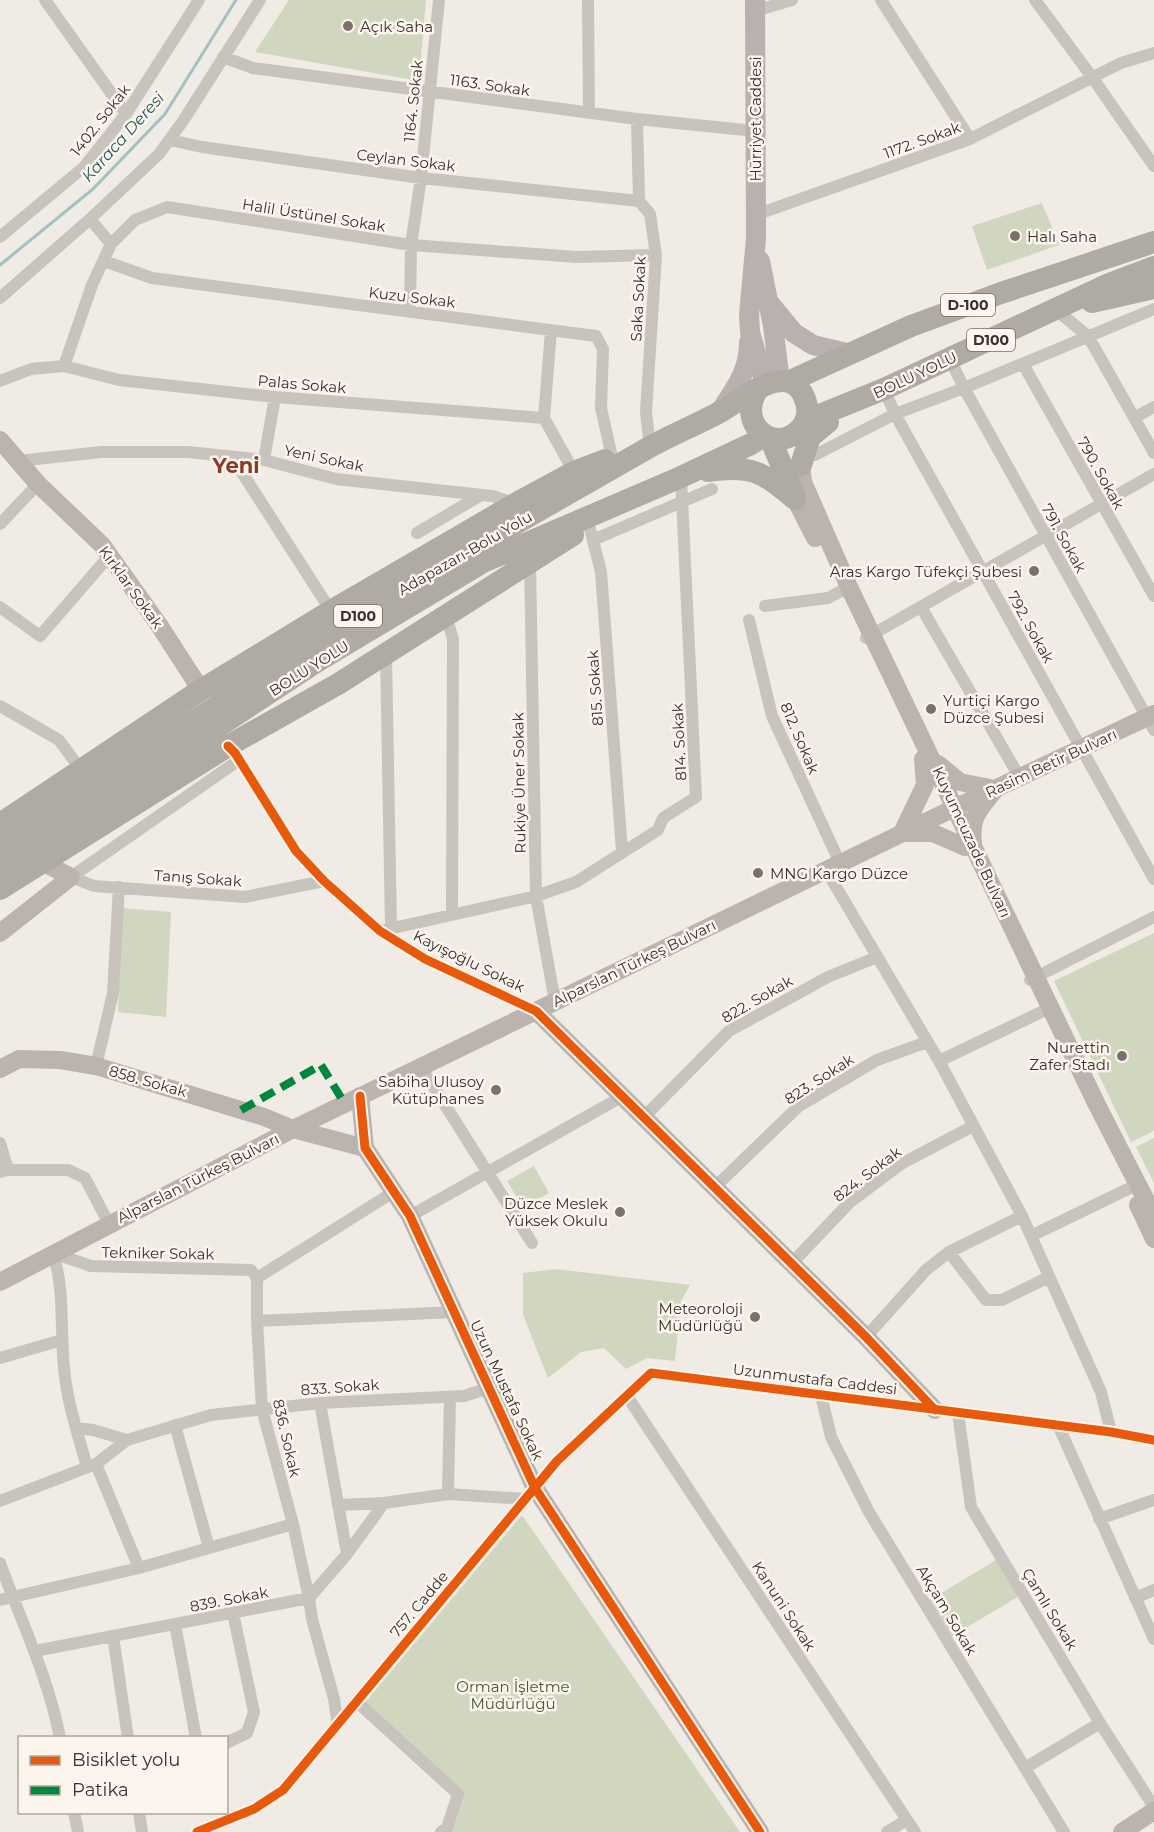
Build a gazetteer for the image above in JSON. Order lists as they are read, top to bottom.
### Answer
{
  "streets": {
    "highway": [
      "D-100",
      "D100",
      "BOLU YOLU",
      "Adapazarı-Bolu Yolu"
    ],
    "main road": [
      "Hürriyet Caddesi",
      "Kırklar Sokak",
      "Rasim Betir Bulvarı",
      "Kuyumcuzade Bulvarı",
      "Alparslan Türkeş Bulvarı",
      "858. Sokak",
      "Uzun Mustafa Sokak"
    ],
    "street": [
      "1163. Sokak",
      "1164. Sokak",
      "1402. Sokak",
      "1172. Sokak",
      "Ceylan Sokak",
      "Halil Üstünel Sokak",
      "Kuzu Sokak",
      "Saka Sokak",
      "Palas Sokak",
      "Yeni Sokak",
      "790. Sokak",
      "791. Sokak",
      "792. Sokak",
      "815. Sokak",
      "812. Sokak",
      "814. Sokak",
      "Rukiye Üner Sokak",
      "Tanış Sokak",
      "Kayışoğlu Sokak",
      "822. Sokak",
      "823. Sokak",
      "824. Sokak",
      "Tekniker Sokak",
      "Uzunmustafa Caddesi",
      "833. Sokak",
      "836. Sokak",
      "839. Sokak",
      "757. Cadde",
      "Kanuni Sokak",
      "Çamlı Sokak",
      "Akçam Sokak"
    ]
  },
  "crossings": [
    ["1163. Sokak", "1164. Sokak"],
    ["1163. Sokak", "Hürriyet Caddesi"],
    ["1163. Sokak", "Saka Sokak"],
    ["1164. Sokak", "Ceylan Sokak"],
    ["1164. Sokak", "Halil Üstünel Sokak"],
    ["1164. Sokak", "Kuzu Sokak"],
    ["Hürriyet Caddesi", "1172. Sokak"],
    ["Hürriyet Caddesi", "D100"],
    ["Hürriyet Caddesi", "BOLU YOLU"],
    ["Hürriyet Caddesi", "Adapazarı-Bolu Yolu"],
    ["Ceylan Sokak", "Saka Sokak"],
    ["Halil Üstünel Sokak", "Kuzu Sokak"],
    ["Halil Üstünel Sokak", "Saka Sokak"],
    ["Halil Üstünel Sokak", "Palas Sokak"],
    ["Saka Sokak", "Adapazarı-Bolu Yolu"],
    ["D100", "BOLU YOLU"],
    ["D100", "Adapazarı-Bolu Yolu"],
    ["BOLU YOLU", "791. Sokak"],
    ["BOLU YOLU", "Adapazarı-Bolu Yolu"],
    ["BOLU YOLU", "792. Sokak"],
    ["BOLU YOLU", "814. Sokak"],
    ["Yeni Sokak", "Kırklar Sokak"],
    ["791. Sokak", "Rasim Betir Bulvarı"],
    ["792. Sokak", "Rasim Betir Bulvarı"],
    ["815. Sokak", "814. Sokak"],
    ["812. Sokak", "Alparslan Türkeş Bulvarı"],
    ["812. Sokak", "822. Sokak"],
    ["812. Sokak", "823. Sokak"],
    ["812. Sokak", "824. Sokak"],
    ["812. Sokak", "Uzunmustafa Caddesi"],
    ["814. Sokak", "Rukiye Üner Sokak"],
    ["814. Sokak", "Kayışoğlu Sokak"],
    ["Rasim Betir Bulvarı", "Kuyumcuzade Bulvarı"],
    ["Rasim Betir Bulvarı", "Alparslan Türkeş Bulvarı"],
    ["Rukiye Üner Sokak", "Alparslan Türkeş Bulvarı"],
    ["Kuyumcuzade Bulvarı", "Alparslan Türkeş Bulvarı"],
    ["Tanış Sokak", "Kayışoğlu Sokak"],
    ["Kayışoğlu Sokak", "Alparslan Türkeş Bulvarı"],
    ["Alparslan Türkeş Bulvarı", "858. Sokak"],
    ["Alparslan Türkeş Bulvarı", "Tekniker Sokak"],
    ["Alparslan Türkeş Bulvarı", "Uzun Mustafa Sokak"],
    ["858. Sokak", "Uzun Mustafa Sokak"],
    ["Tekniker Sokak", "836. Sokak"],
    ["Uzunmustafa Caddesi", "757. Cadde"],
    ["Uzunmustafa Caddesi", "Çamlı Sokak"],
    ["Uzunmustafa Caddesi", "Akçam Sokak"],
    ["833. Sokak", "Uzun Mustafa Sokak"],
    ["833. Sokak", "836. Sokak"],
    ["Uzun Mustafa Sokak", "757. Cadde"],
    ["836. Sokak", "839. Sokak"],
    ["836. Sokak", "757. Cadde"],
    ["757. Cadde", "Kanuni Sokak"]
  ],
  "districts": ["Yeni"],
  "water": ["Karaca Deresi"],
  "parks": ["Orman İşletme Müdürlüğü"],
  "places": [
    "Açık Saha",
    "Halı Saha",
    "Aras Kargo Tüfekçi Şubesi",
    "Yurtiçi Kargo Düzce Şubesi",
    "MNG Kargo Düzce",
    "Nurettin Zafer Stadı",
    "Sabiha Ulusoy Kütüphanes",
    "Düzce Meslek Yüksek Okulu",
    "Meteoroloji Müdürlüğü"
  ],
  "legend": ["Bisiklet yolu", "Patika"]
}
